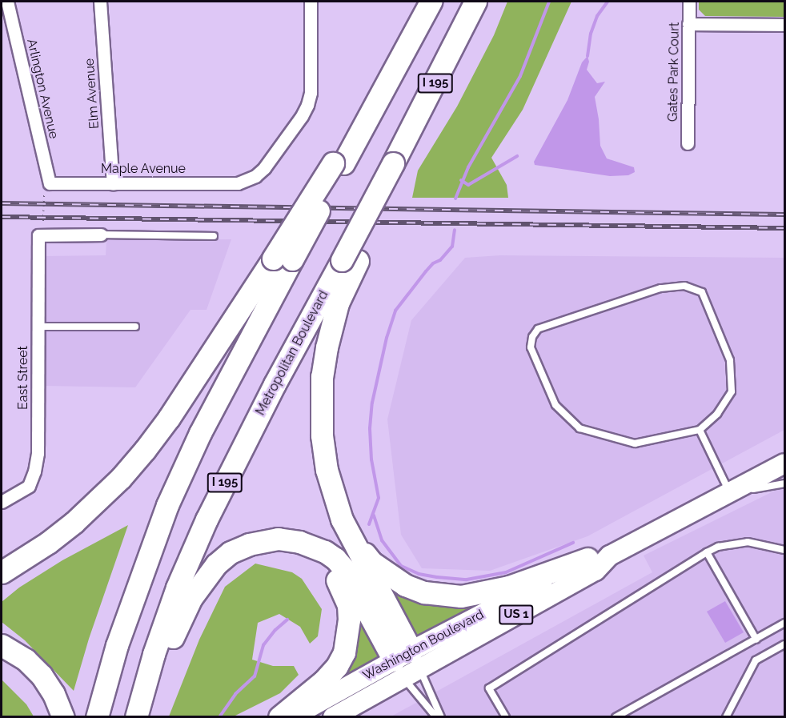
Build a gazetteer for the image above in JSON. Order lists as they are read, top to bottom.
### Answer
{
  "streets": {
    "highway": ["I 195", "Metropolitan Boulevard"],
    "main road": ["US 1", "Washington Boulevard"],
    "street": [
      "Gates Park Court",
      "Arlington Avenue",
      "Elm Avenue",
      "Maple Avenue",
      "East Street"
    ]
  },
  "crossings": [
    ["Arlington Avenue", "Maple Avenue"],
    ["Elm Avenue", "Maple Avenue"]
  ]
}
